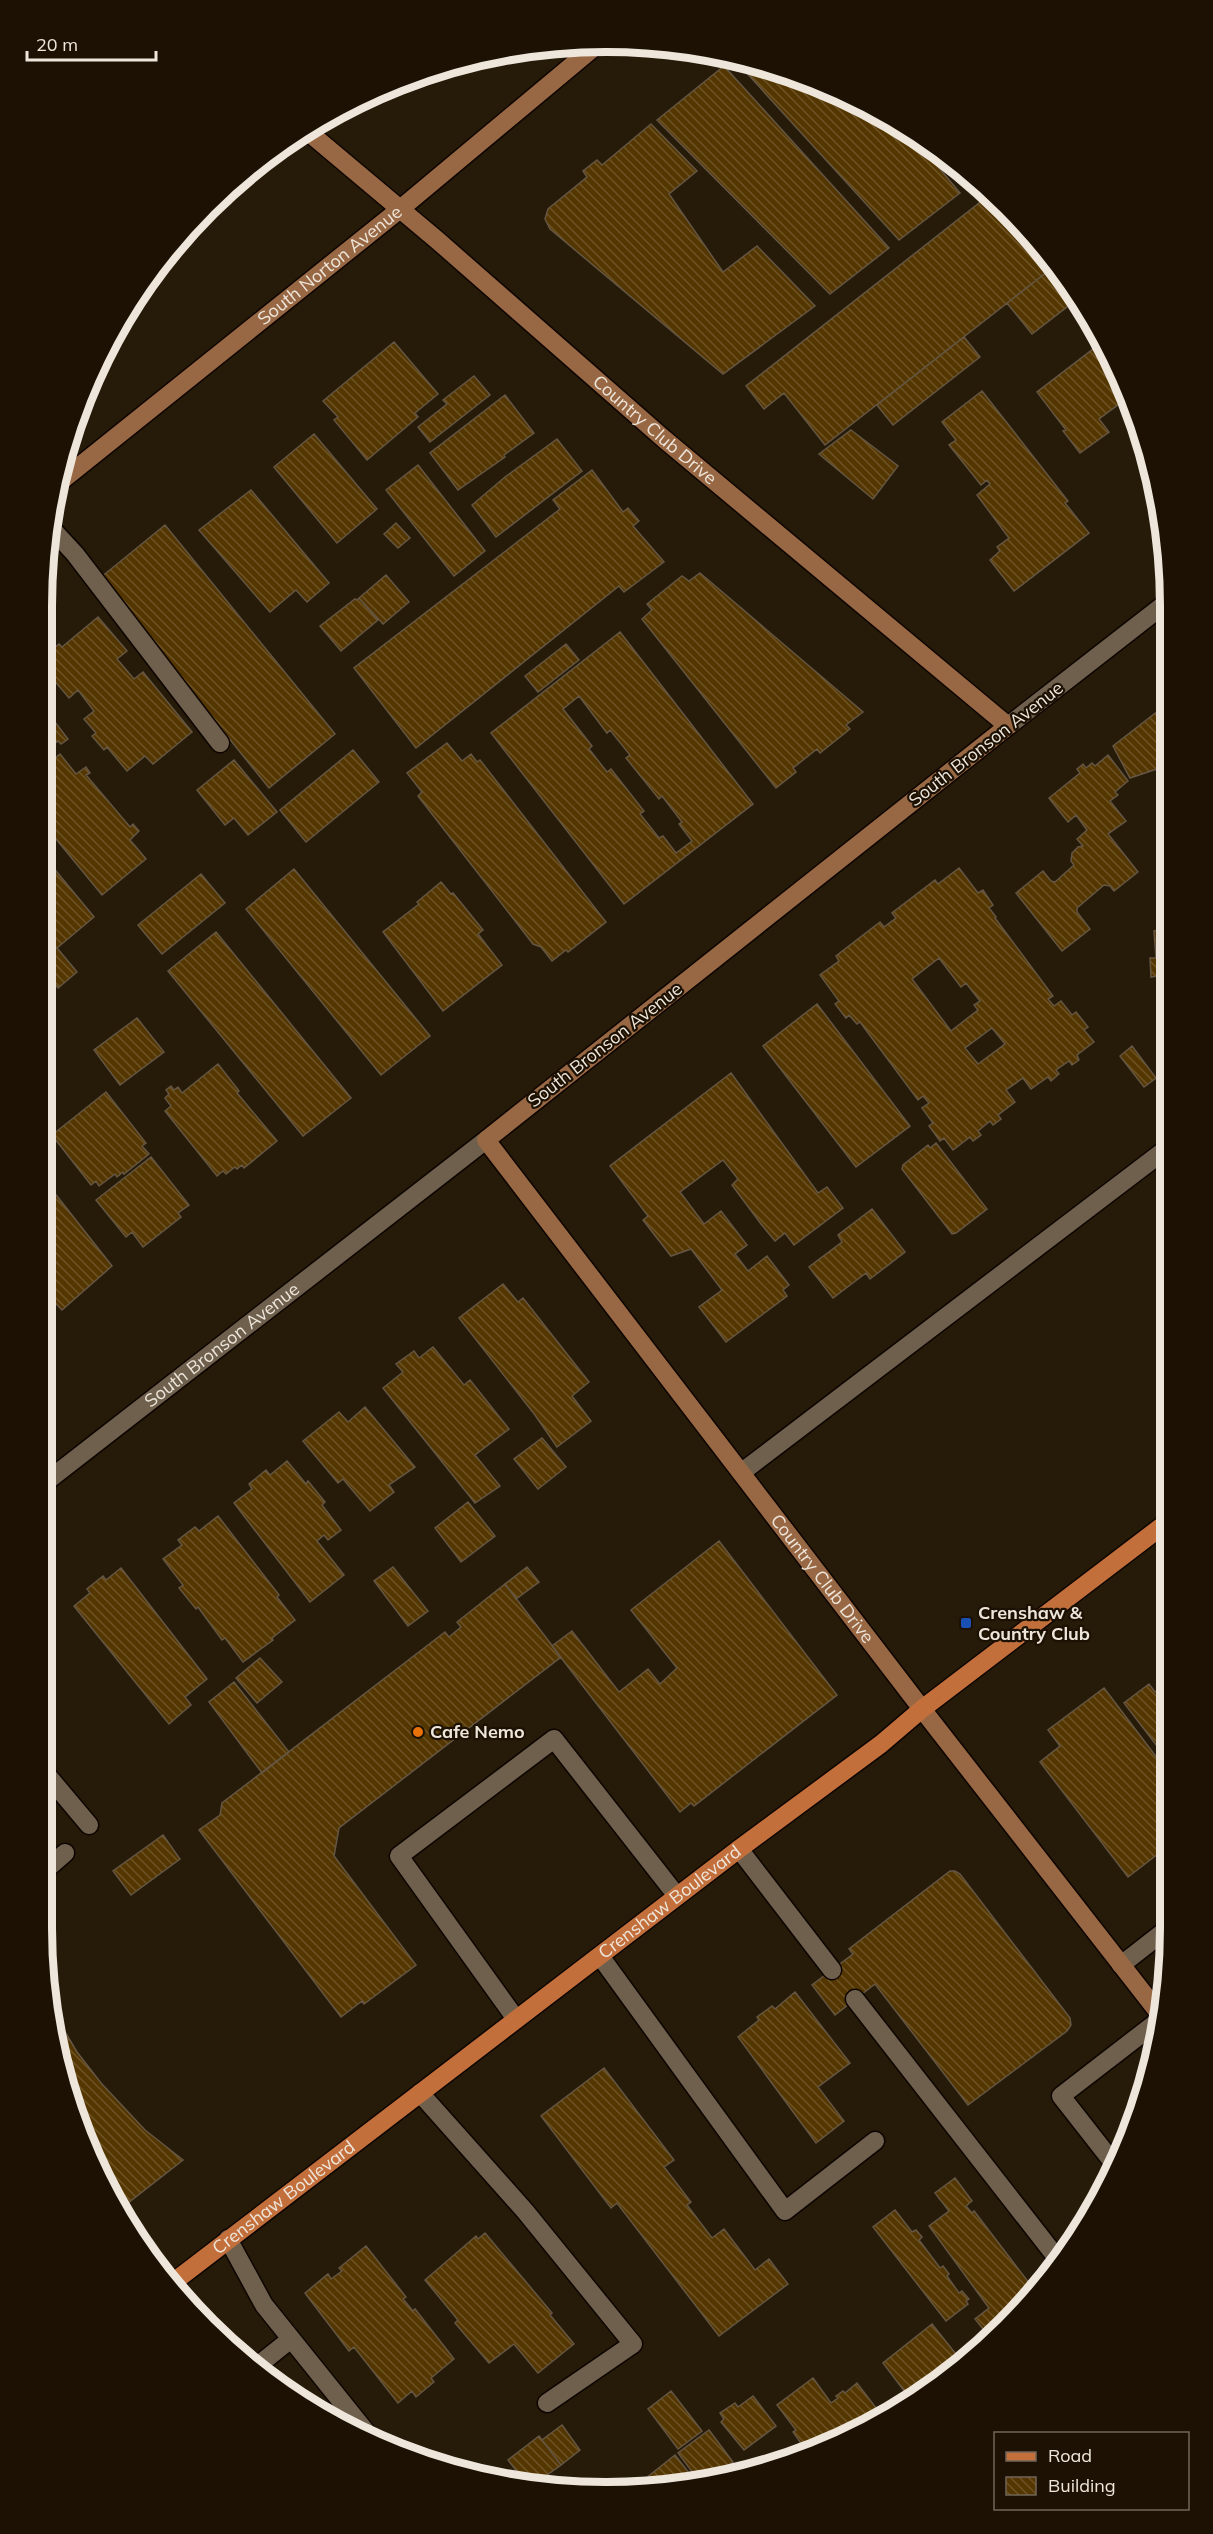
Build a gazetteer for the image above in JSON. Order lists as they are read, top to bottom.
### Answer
{
  "streets": {
    "main road": ["Crenshaw Boulevard"],
    "street": ["South Norton Avenue", "Country Club Drive", "South Bronson Avenue"]
  },
  "crossings": [
    ["South Norton Avenue", "Country Club Drive"],
    ["Country Club Drive", "South Bronson Avenue"],
    ["Country Club Drive", "Crenshaw Boulevard"]
  ],
  "places": {
    "transit": ["Crenshaw & Country Club"],
    "other": ["Cafe Nemo"]
  },
  "legend": ["Road", "Building"],
  "scale_bar": "20 m"
}
